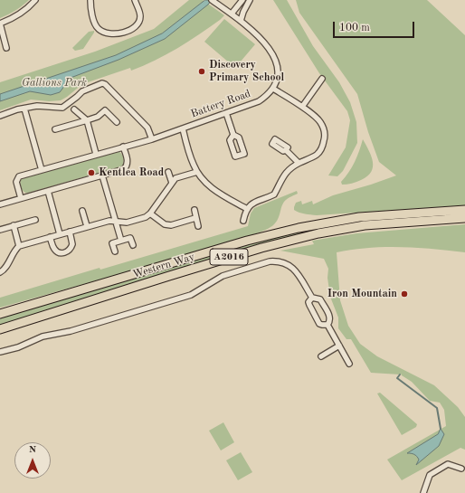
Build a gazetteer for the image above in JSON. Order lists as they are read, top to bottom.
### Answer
{
  "streets": {
    "main road": ["A2016", "Western Way"],
    "street": ["Battery Road"]
  },
  "parks": ["Gallions Park"],
  "places": ["Discovery Primary School", "Kentlea Road", "Iron Mountain"],
  "scale_bar": "100 m",
  "north": "top"
}
